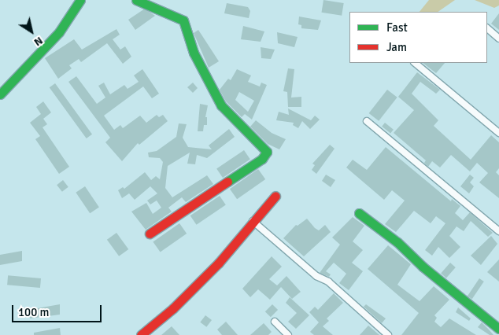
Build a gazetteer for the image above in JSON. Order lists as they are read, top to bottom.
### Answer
{
  "legend": ["Fast", "Jam"],
  "scale_bar": "100 m",
  "north": "bottom right"
}
